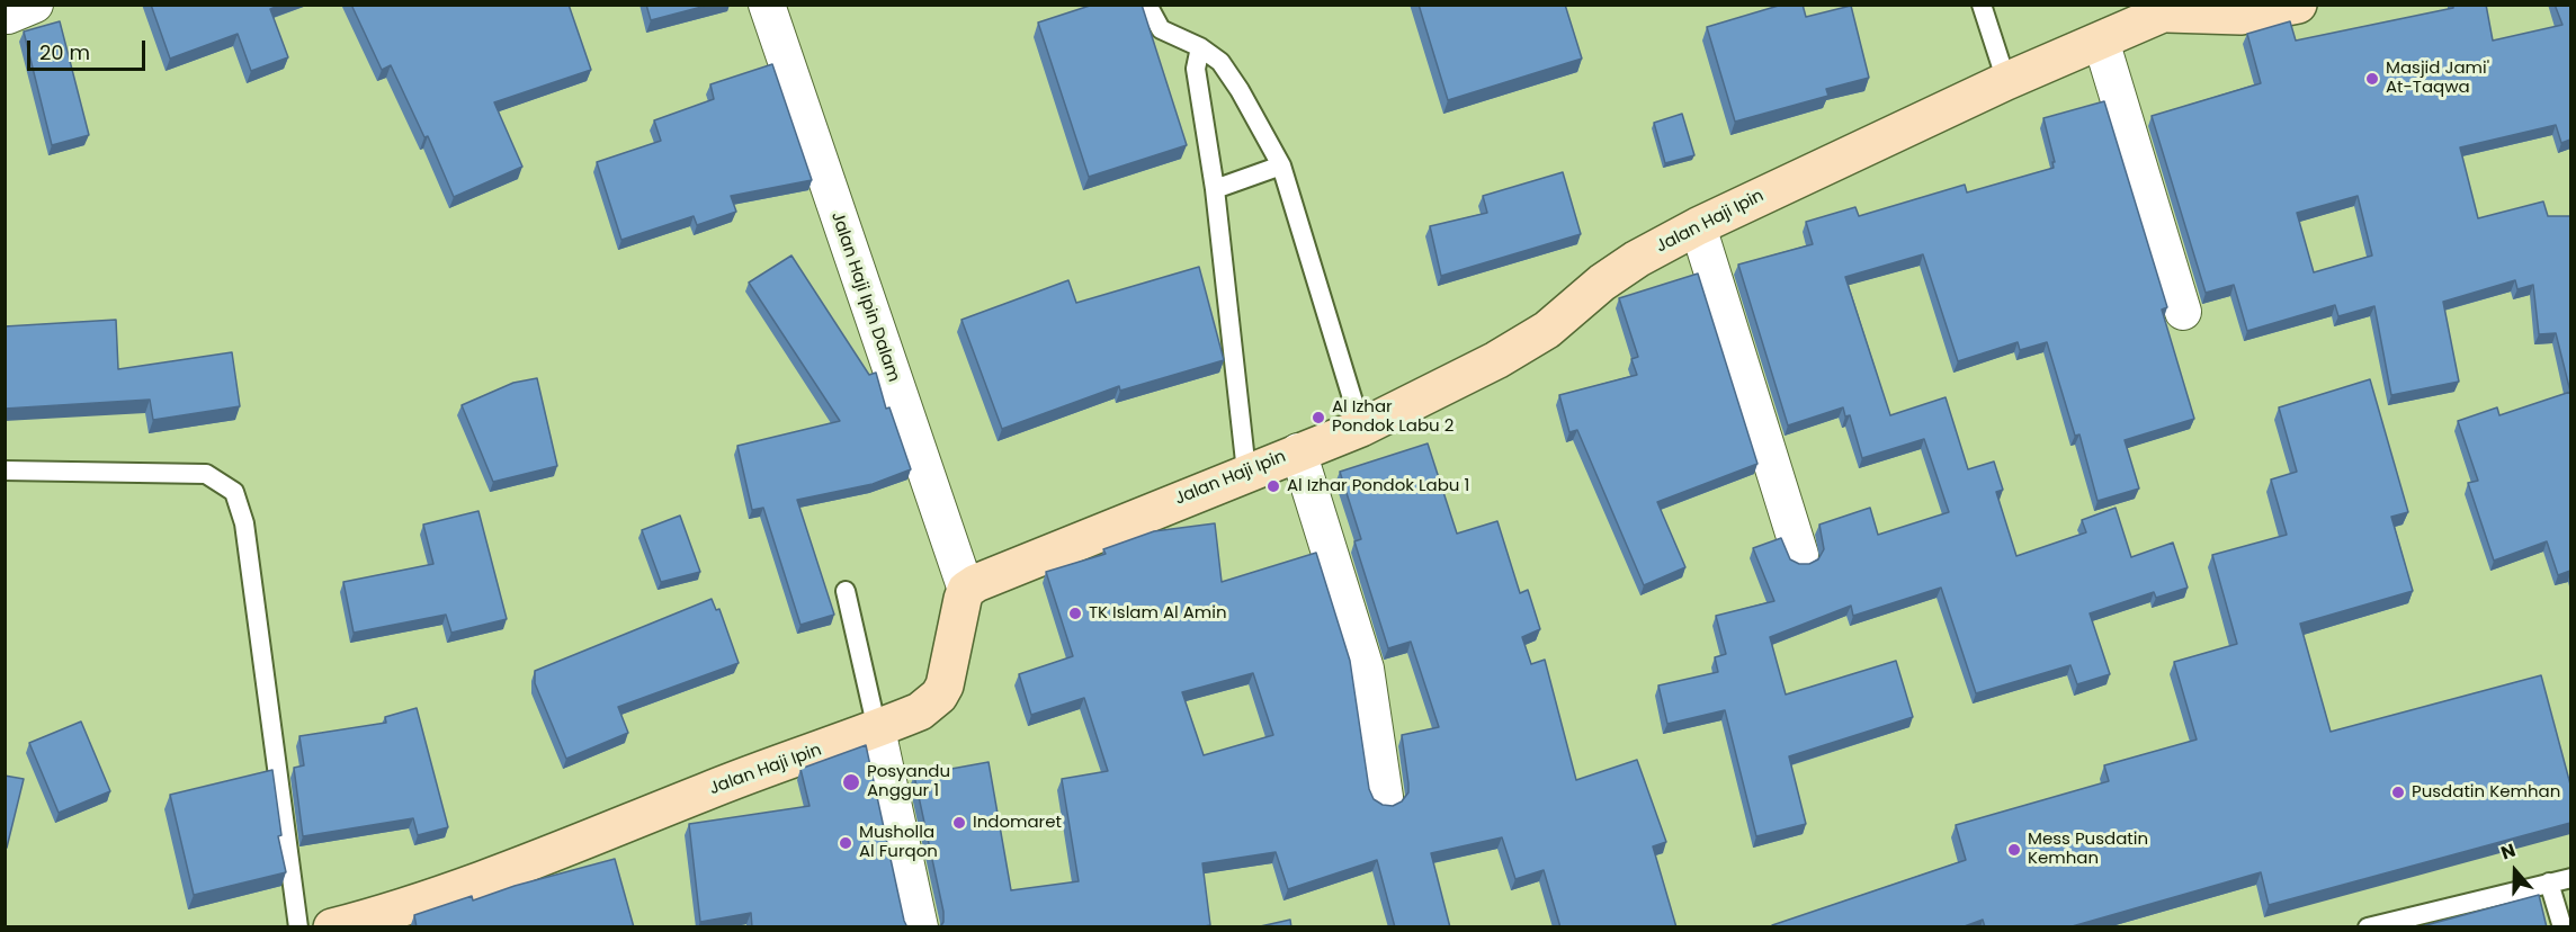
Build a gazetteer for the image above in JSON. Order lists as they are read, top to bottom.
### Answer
{
  "streets": {
    "street": ["Jalan Haji Ipin", "Jalan Haji Ipin Dalam"]
  },
  "crossings": [
    ["Jalan Haji Ipin", "Jalan Haji Ipin Dalam"]
  ],
  "places": [
    "Masjid Jami' At-Taqwa",
    "Al Izhar Pondok Labu 2",
    "Al Izhar Pondok Labu 1",
    "TK Islam Al Amin",
    "Posyandu Anggur 1",
    "Pusdatin Kemhan",
    "Indomaret",
    "Musholla Al Furqon",
    "Mess Pusdatin Kemhan"
  ],
  "scale_bar": "20 m",
  "north": "top"
}
